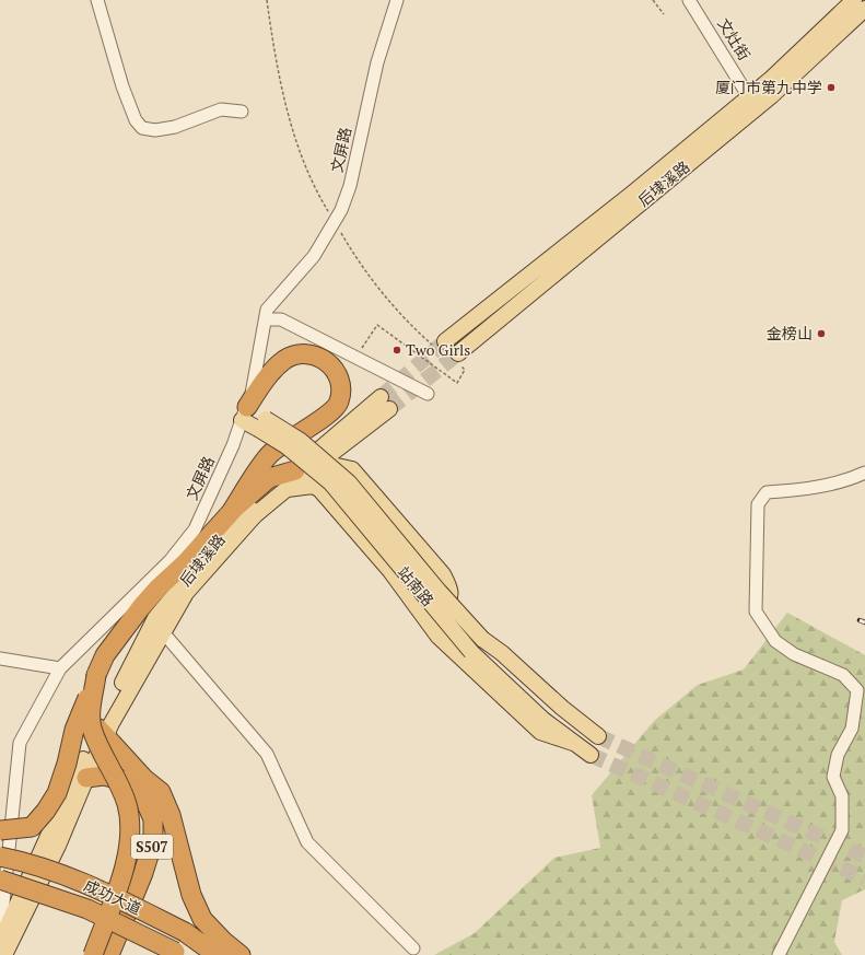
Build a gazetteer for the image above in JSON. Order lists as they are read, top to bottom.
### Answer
{
  "streets": {
    "highway": ["S507", "成功大道"],
    "main road": ["后埭溪路", "站南路"],
    "street": ["文灶街", "文屏路"]
  },
  "crossings": [
    ["文灶街", "后埭溪路"],
    ["文屏路", "站南路"]
  ],
  "places": ["厦门市第九中学", "金榜山", "Two Girls"]
}
